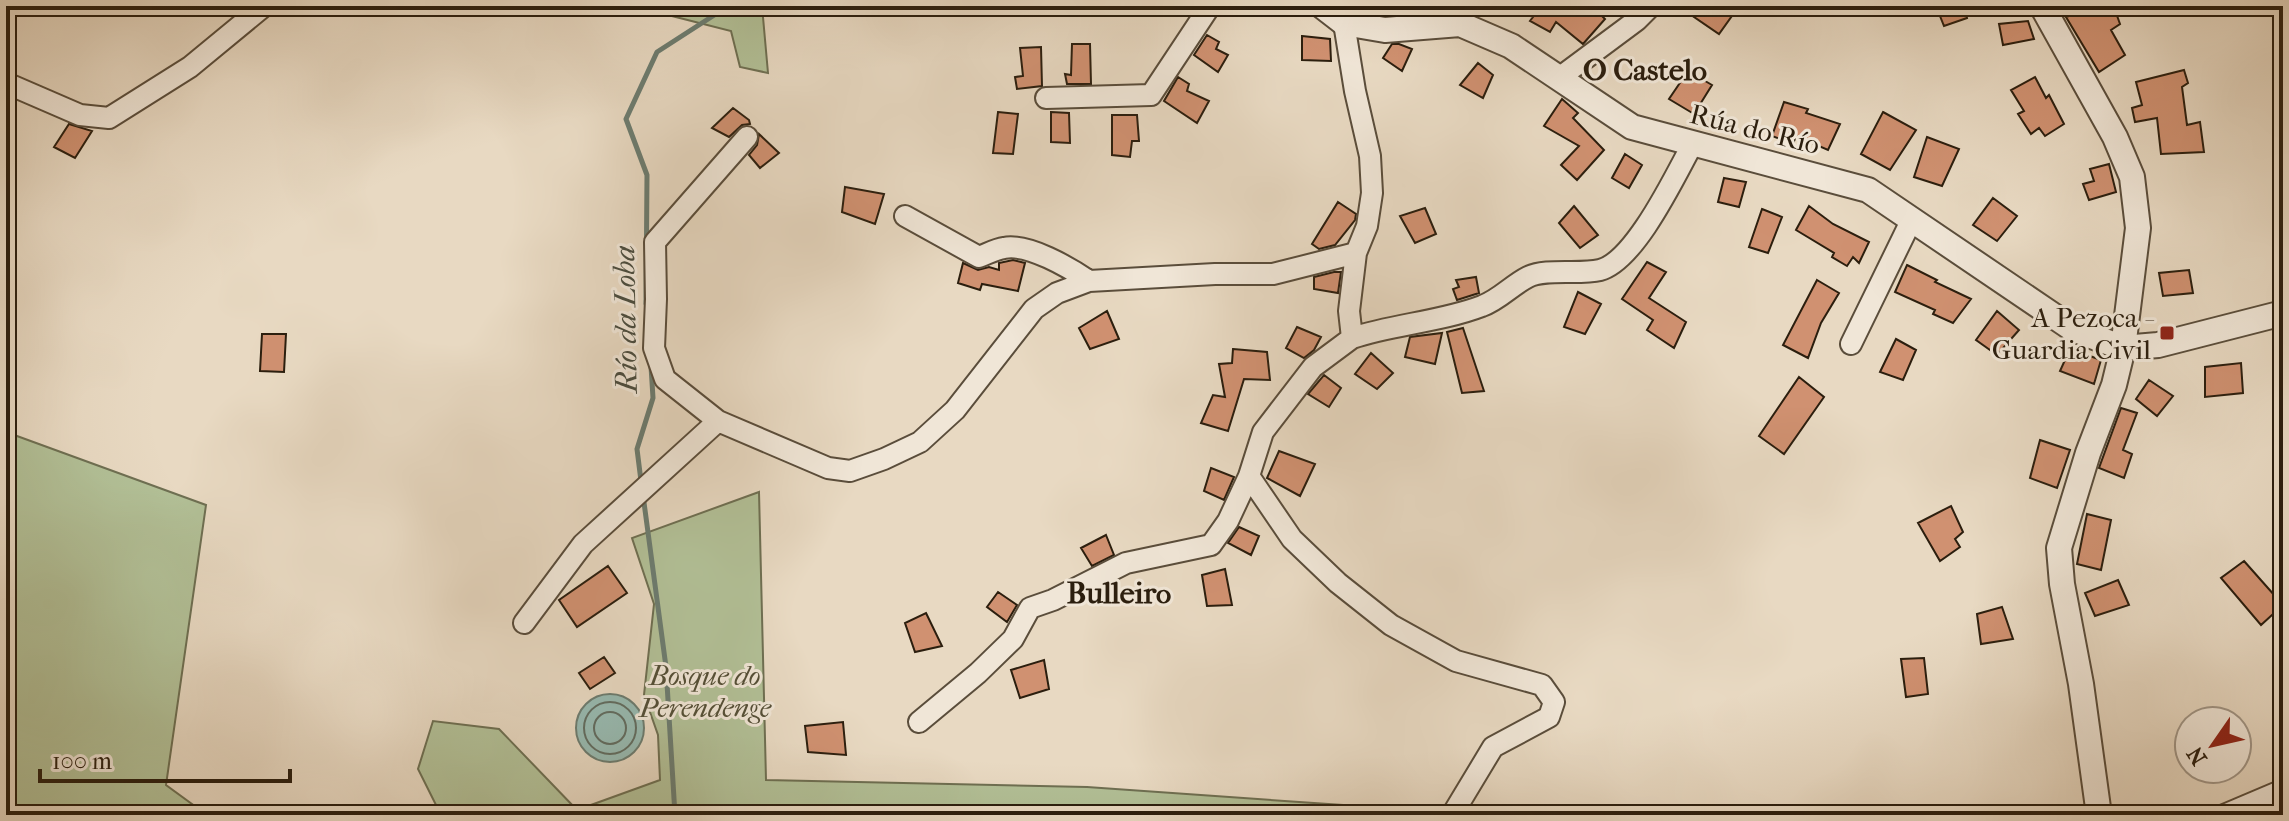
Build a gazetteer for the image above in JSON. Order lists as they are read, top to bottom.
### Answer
{
  "streets": {
    "street": ["Rúa do Río"]
  },
  "districts": ["O Castelo", "Bulleiro"],
  "water": ["Río da Loba"],
  "parks": ["Bosque do Perendenge"],
  "places": {
    "transit": ["A Pezoca - Guardia Civil"]
  },
  "scale_bar": "100 m",
  "north": "bottom left"
}
